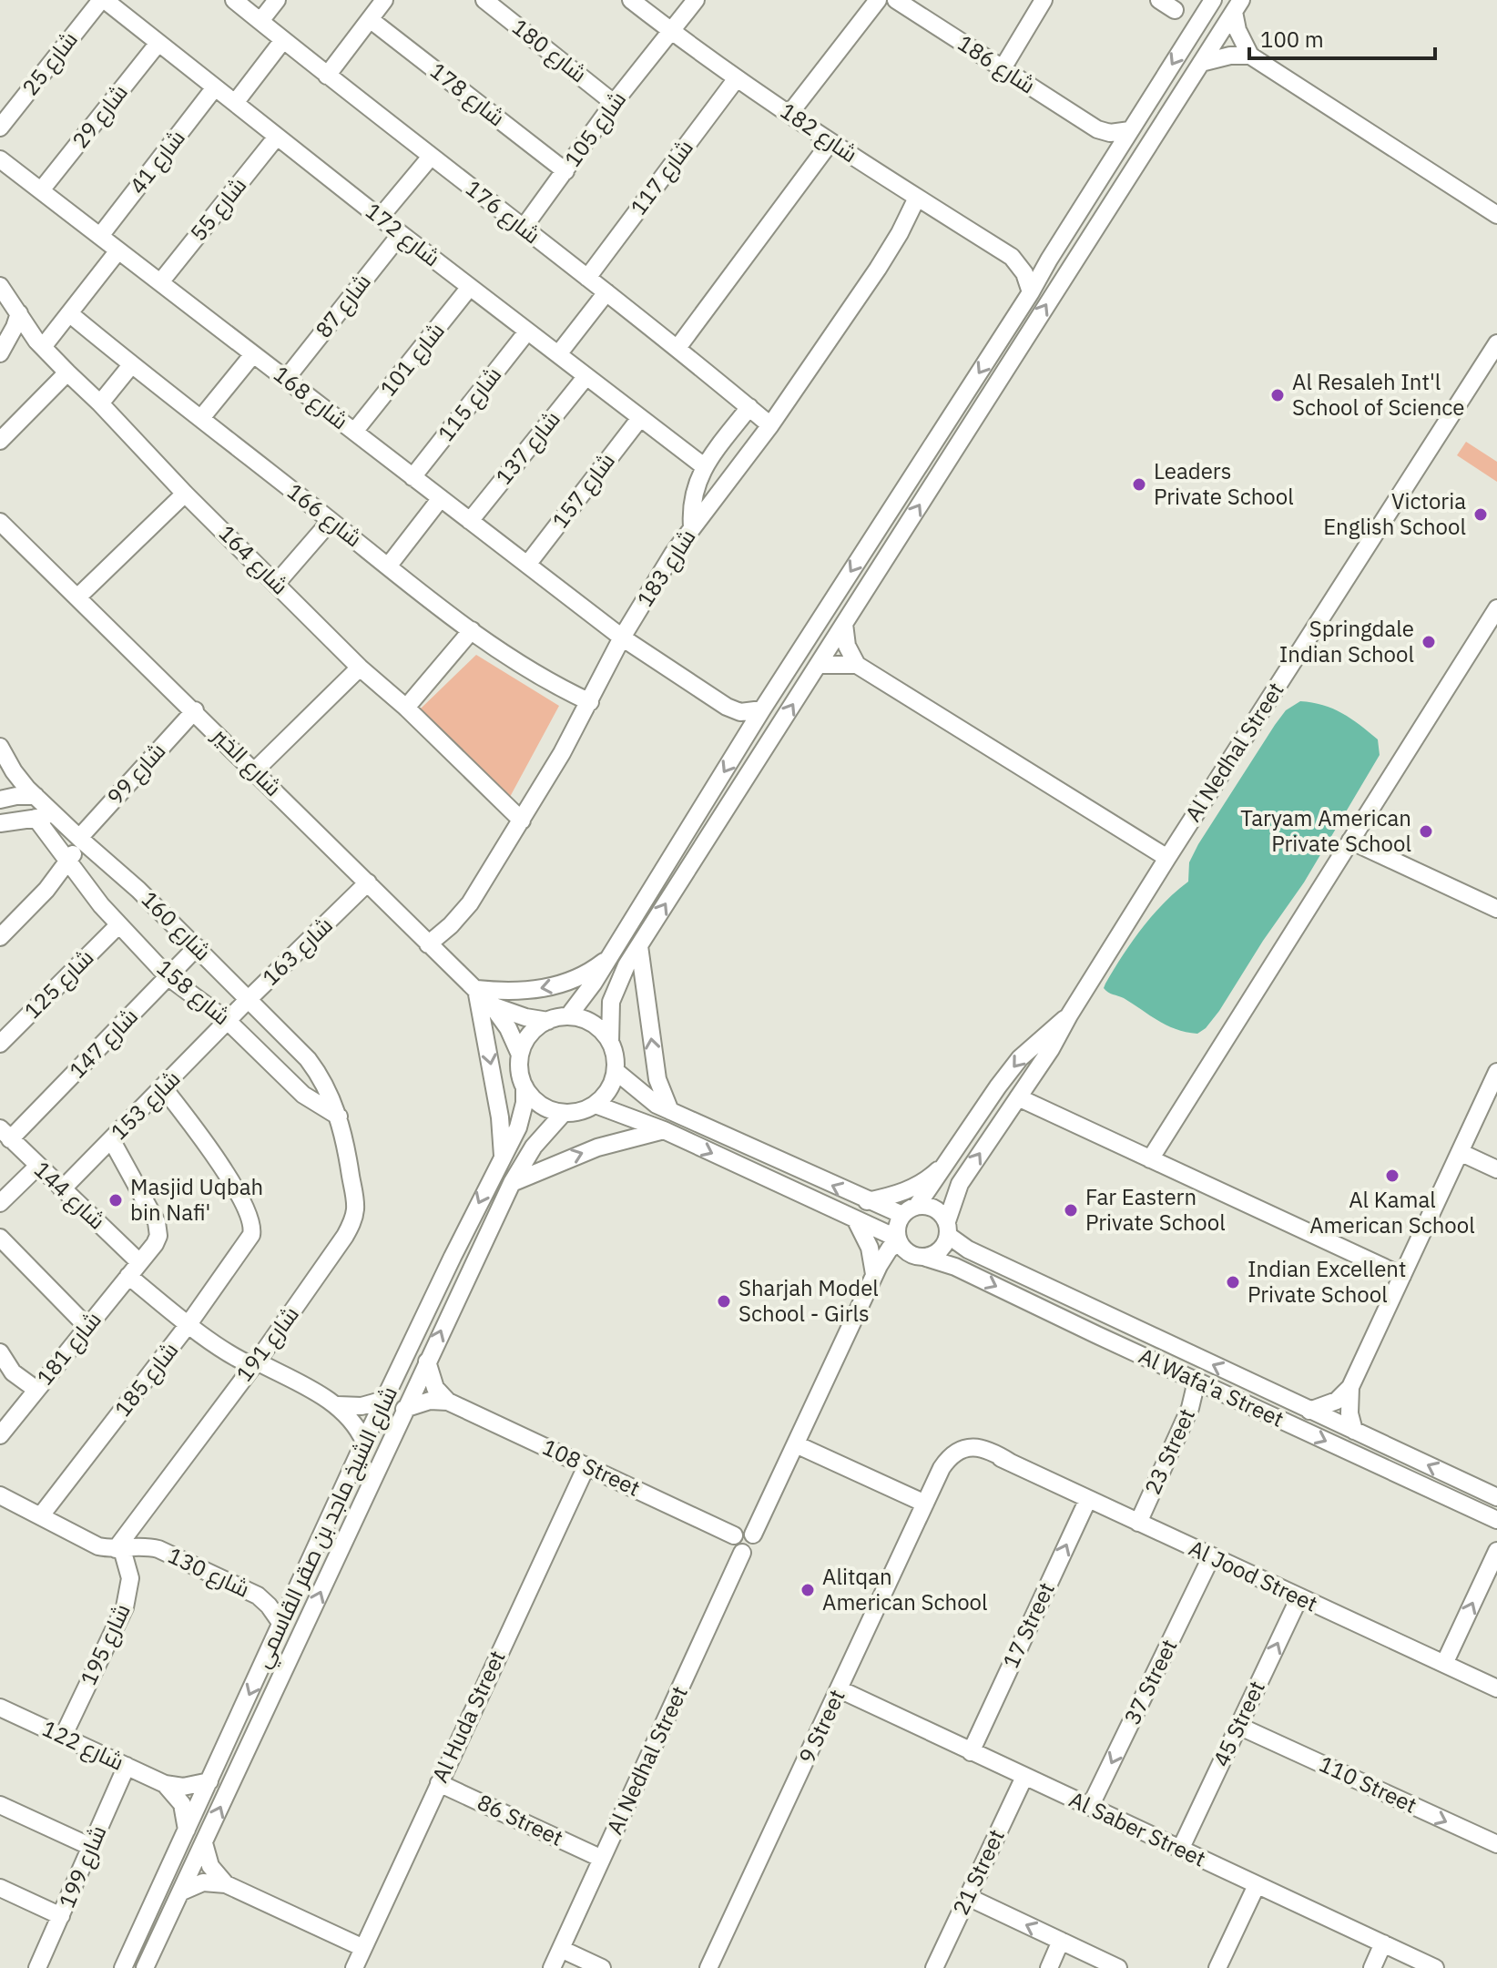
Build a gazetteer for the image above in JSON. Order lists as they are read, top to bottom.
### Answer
{
  "streets": {
    "street": [
      "شارع 180",
      "شارع 25",
      "شارع 186",
      "شارع 178",
      "شارع 29",
      "شارع 105",
      "شارع 182",
      "شارع 41",
      "شارع 117",
      "شارع 55",
      "شارع 176",
      "شارع 172",
      "شارع 87",
      "شارع 101",
      "شارع 168",
      "شارع 115",
      "شارع 137",
      "شارع 157",
      "شارع 166",
      "شارع 164",
      "شارع 183",
      "Al Nedhal Street",
      "شارع الخير",
      "شارع 99",
      "شارع 160",
      "شارع 163",
      "شارع 125",
      "شارع 158",
      "شارع 147",
      "شارع 153",
      "شارع 144",
      "شارع 191",
      "شارع 181",
      "شارع 185",
      "Al Wafa'a Street",
      "23 Street",
      "108 Street",
      "شارع الشيخ ماجد بن صقر القاسمي",
      "شارع 130",
      "Al Jood Street",
      "17 Street",
      "شارع 195",
      "37 Street",
      "Al Huda Street",
      "45 Street",
      "9 Street",
      "شارع 122",
      "110 Street",
      "86 Street",
      "Al Saber Street",
      "شارع 199",
      "21 Street"
    ]
  },
  "crossings": [
    ["شارع 180", "شارع 105"],
    ["شارع 25", "شارع 172"],
    ["شارع 178", "شارع 105"],
    ["شارع 29", "شارع 172"],
    ["شارع 29", "شارع 168"],
    ["شارع 105", "شارع 182"],
    ["شارع 105", "شارع 176"],
    ["شارع 182", "شارع 117"],
    ["شارع 182", "شارع 183"],
    ["شارع 41", "شارع 172"],
    ["شارع 41", "شارع 168"],
    ["شارع 117", "شارع 176"],
    ["شارع 55", "شارع 172"],
    ["شارع 55", "شارع 168"],
    ["شارع 176", "شارع 183"],
    ["شارع 172", "شارع 87"],
    ["شارع 172", "شارع 101"],
    ["شارع 172", "شارع 115"],
    ["شارع 172", "شارع 137"],
    ["شارع 172", "شارع 157"],
    ["شارع 87", "شارع 168"],
    ["شارع 101", "شارع 168"],
    ["شارع 168", "شارع 115"],
    ["شارع 168", "شارع 137"],
    ["شارع 168", "شارع 157"],
    ["شارع 168", "شارع 183"],
    ["شارع 166", "شارع 183"],
    ["شارع 164", "شارع 183"],
    ["شارع 183", "شارع الخير"],
    ["Al Nedhal Street", "Al Wafa'a Street"],
    ["Al Nedhal Street", "108 Street"],
    ["Al Nedhal Street", "86 Street"],
    ["شارع الخير", "شارع 99"],
    ["شارع الخير", "شارع 163"],
    ["شارع الخير", "Al Wafa'a Street"],
    ["شارع الخير", "شارع الشيخ ماجد بن صقر القاسمي"],
    ["شارع 99", "شارع 160"],
    ["شارع 99", "شارع 158"],
    ["شارع 160", "شارع 163"],
    ["شارع 160", "شارع 158"],
    ["شارع 160", "شارع 147"],
    ["شارع 160", "شارع 191"],
    ["شارع 163", "شارع 158"],
    ["شارع 163", "شارع 153"],
    ["شارع 125", "شارع 158"],
    ["شارع 158", "شارع 147"],
    ["شارع 158", "شارع 153"],
    ["شارع 158", "شارع 191"],
    ["شارع 147", "شارع 144"],
    ["شارع 153", "شارع 144"],
    ["شارع 153", "شارع 181"],
    ["شارع 153", "شارع 185"],
    ["شارع 144", "شارع 181"],
    ["شارع 191", "شارع 130"],
    ["شارع 191", "شارع 195"],
    ["شارع 185", "شارع 130"],
    ["Al Wafa'a Street", "23 Street"],
    ["Al Wafa'a Street", "شارع الشيخ ماجد بن صقر القاسمي"],
    ["23 Street", "Al Jood Street"],
    ["108 Street", "Al Huda Street"],
    ["شارع الشيخ ماجد بن صقر القاسمي", "شارع 130"],
    ["شارع الشيخ ماجد بن صقر القاسمي", "شارع 122"],
    ["شارع 130", "شارع 195"],
    ["Al Jood Street", "17 Street"],
    ["Al Jood Street", "37 Street"],
    ["Al Jood Street", "45 Street"],
    ["Al Jood Street", "9 Street"],
    ["17 Street", "Al Saber Street"],
    ["شارع 195", "شارع 122"],
    ["37 Street", "Al Saber Street"],
    ["Al Huda Street", "86 Street"],
    ["45 Street", "110 Street"],
    ["45 Street", "Al Saber Street"],
    ["9 Street", "Al Saber Street"],
    ["شارع 122", "شارع 199"],
    ["Al Saber Street", "21 Street"]
  ],
  "one_way": [
    "17 Street",
    "37 Street",
    "45 Street",
    "110 Street"
  ],
  "places": [
    "Al Resaleh Int'l School of Science",
    "Leaders Private School",
    "Victoria English School",
    "Springdale Indian School",
    "Taryam American Private School",
    "Al Kamal American School",
    "Masjid Uqbah bin Nafi'",
    "Far Eastern Private School",
    "Indian Excellent Private School",
    "Sharjah Model School - Girls",
    "Alitqan American School"
  ],
  "scale_bar": "100 m"
}
